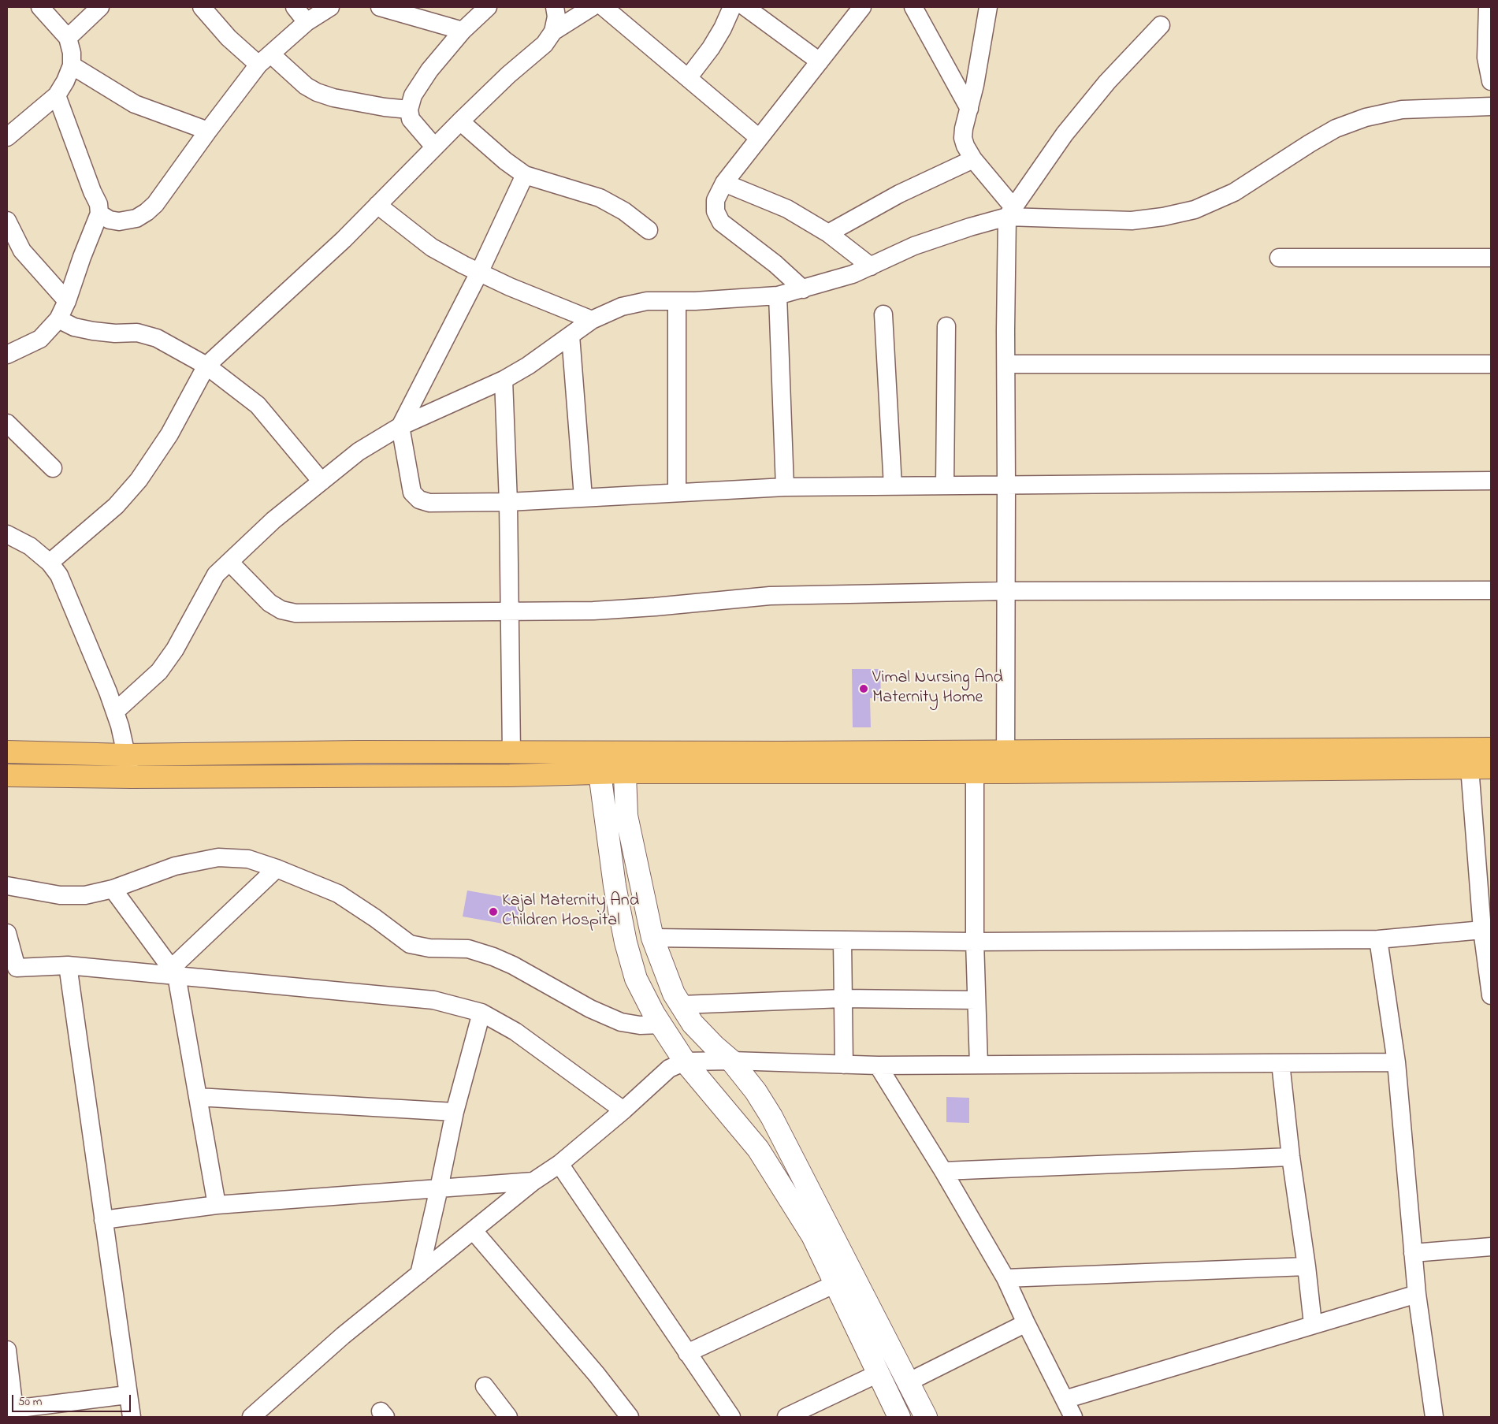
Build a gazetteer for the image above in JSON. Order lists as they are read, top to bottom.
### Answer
{
  "places": ["Vimal Nursing And Maternity Home", "Kajal Maternity And Children Hospital"],
  "scale_bar": "50 m"
}
